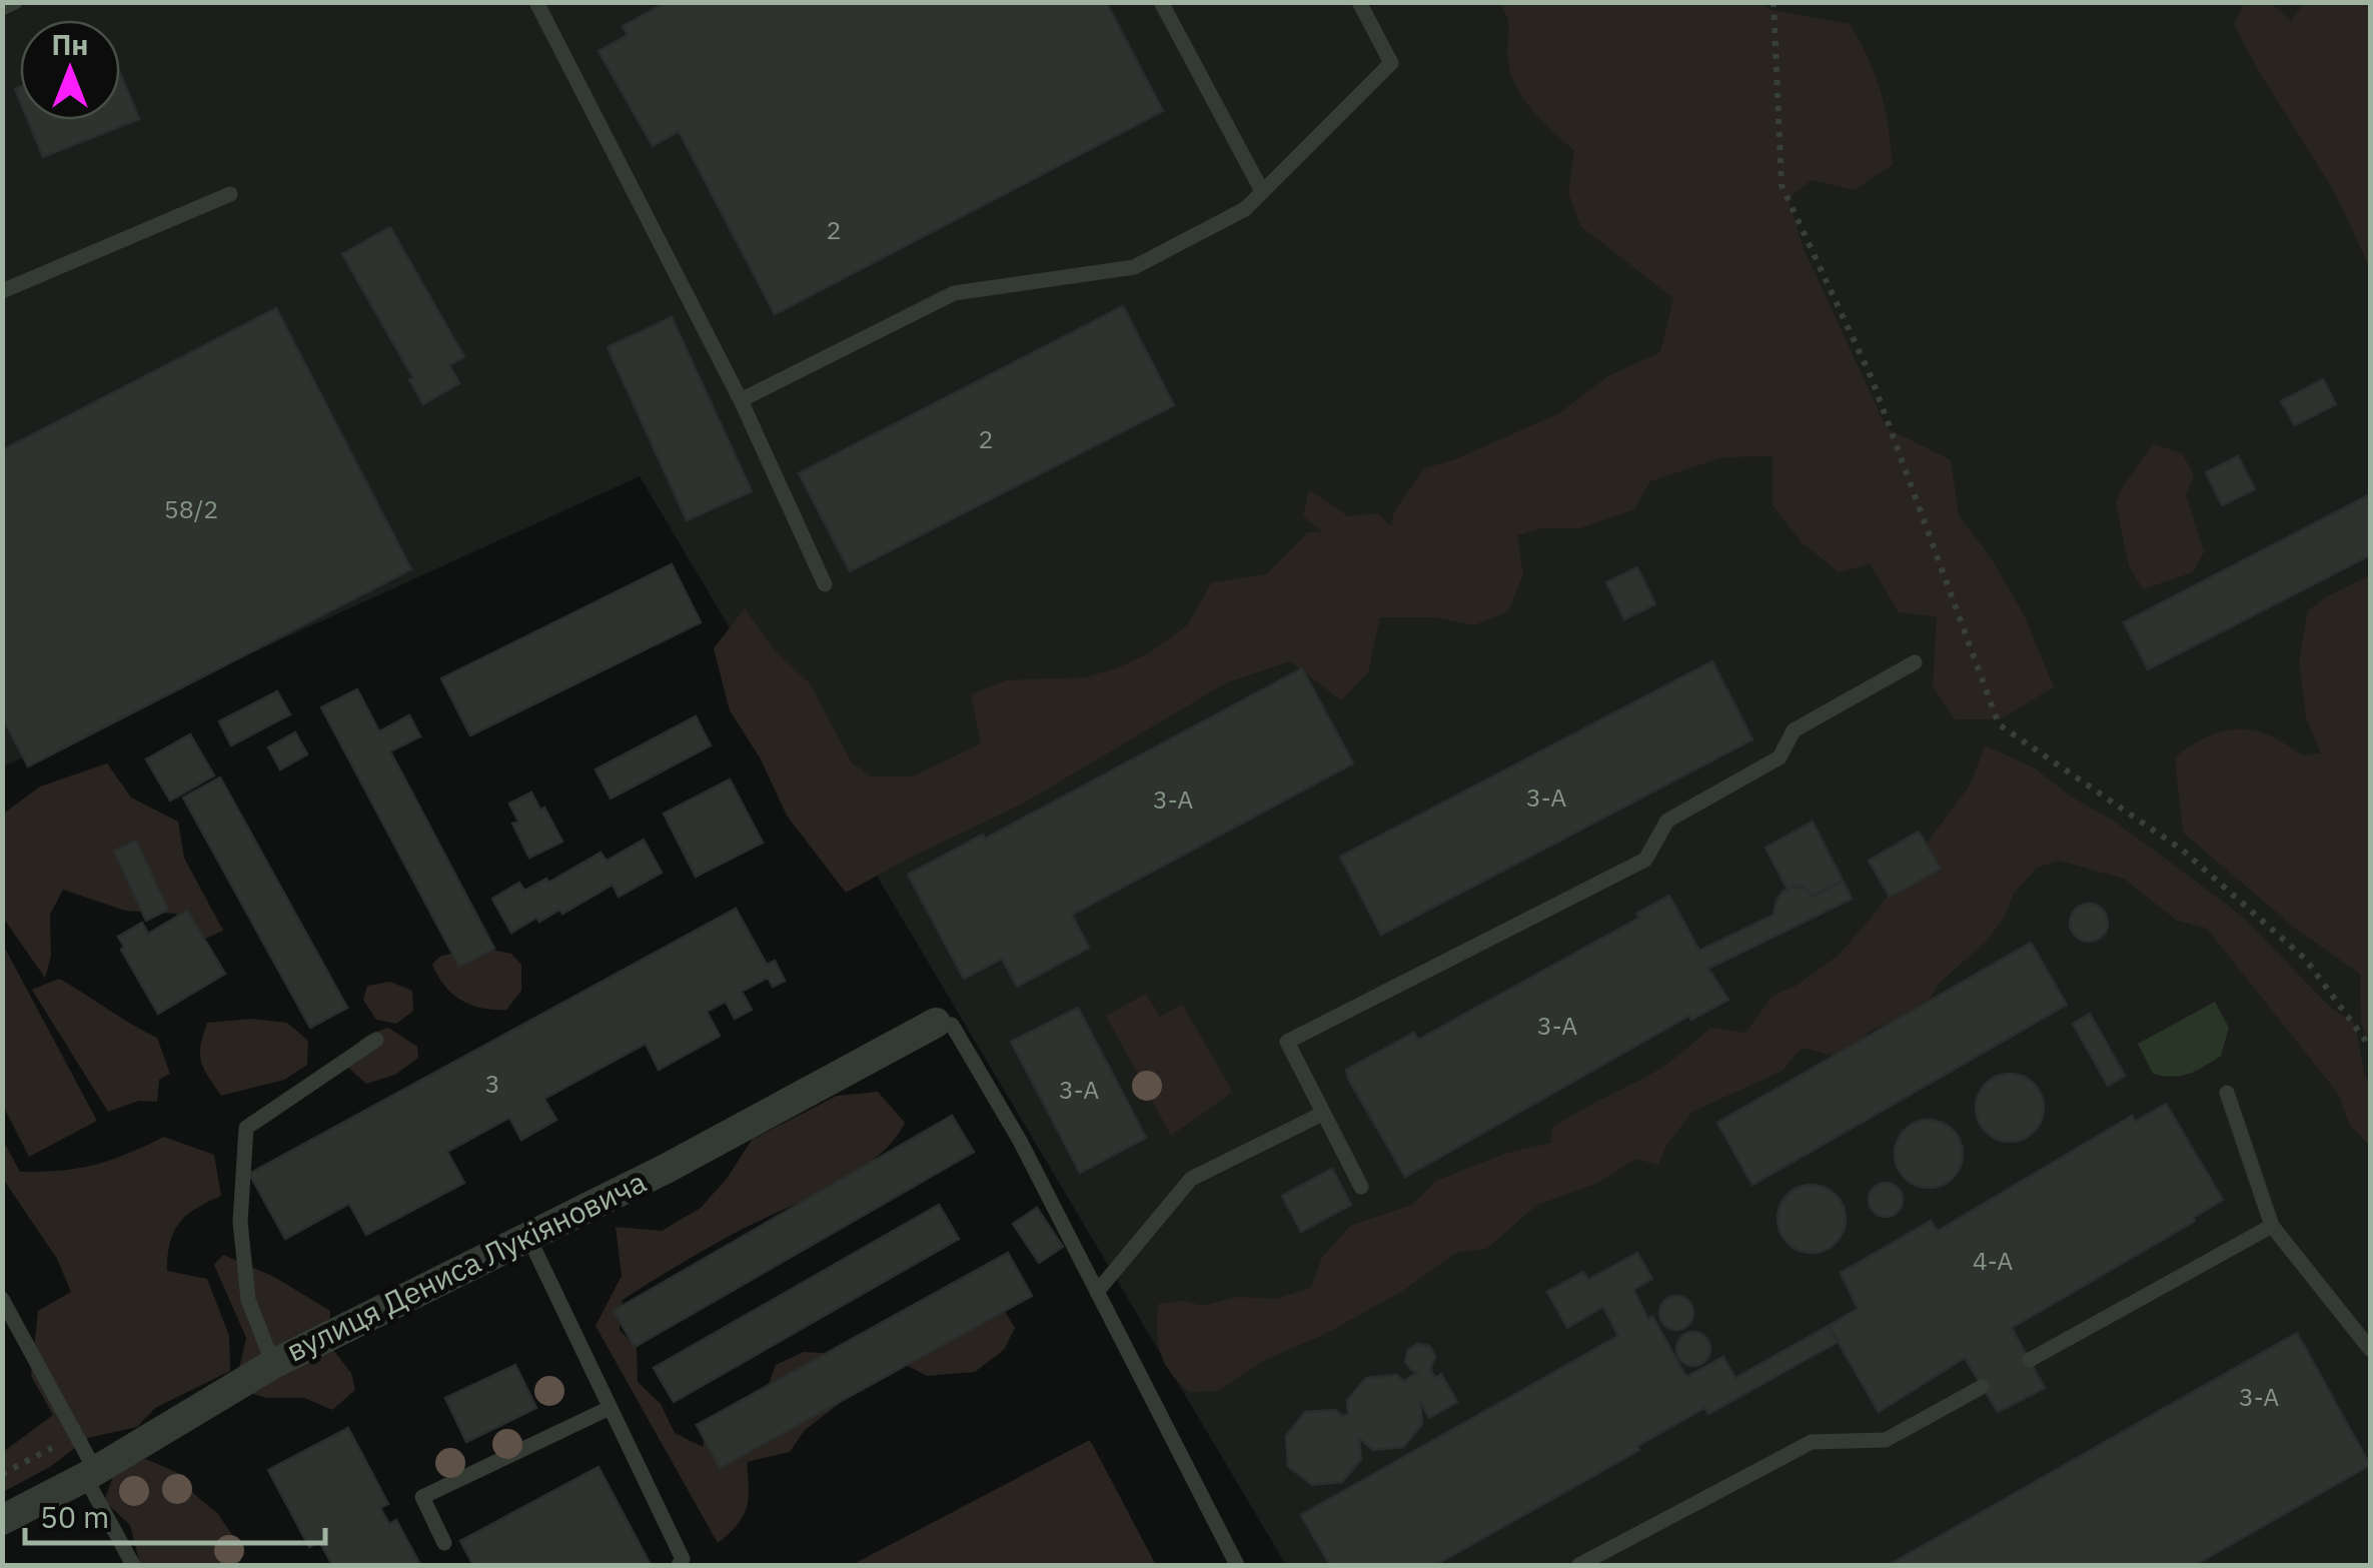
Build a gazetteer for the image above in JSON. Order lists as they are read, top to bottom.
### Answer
{
  "streets": {
    "street": ["вулиця Дениса Лукіяновича"]
  },
  "house_numbers": [
    "2",
    "2",
    "58/2",
    "3-А",
    "3-А",
    "3-А",
    "3",
    "3-А",
    "4-А",
    "3-А"
  ],
  "scale_bar": "50 m",
  "north": "top"
}
